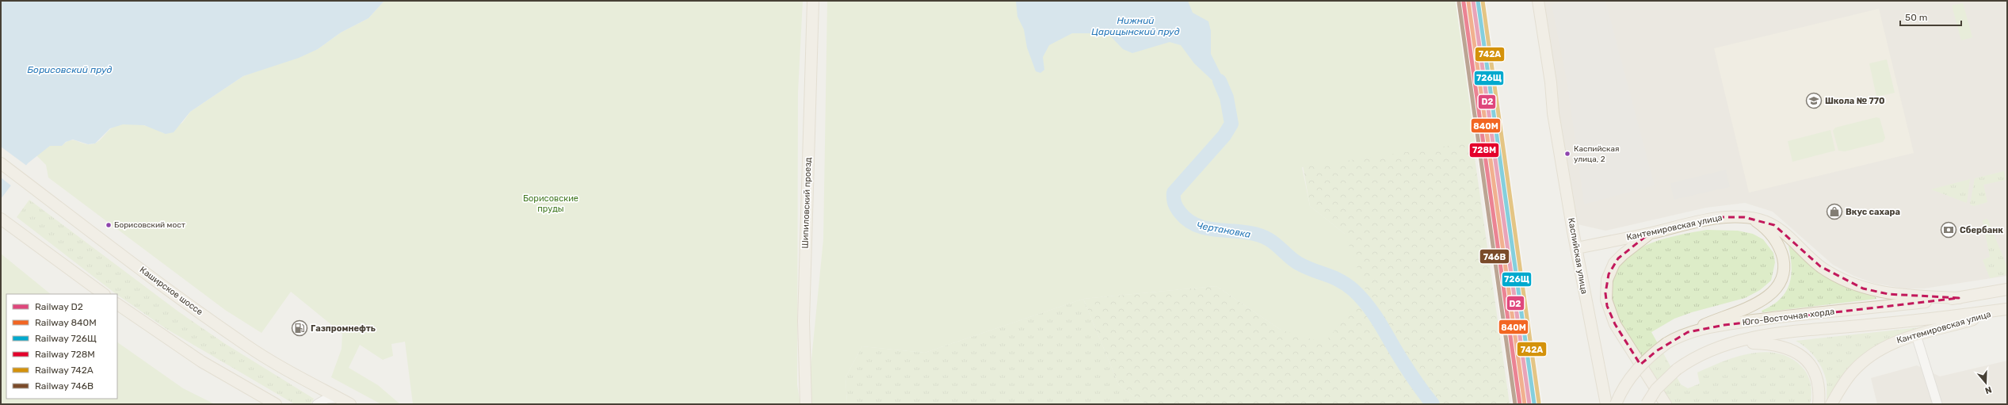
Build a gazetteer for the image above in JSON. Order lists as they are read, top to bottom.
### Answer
{
  "streets": {
    "main road": [
      "Шипиловский проезд",
      "Кантемировская улица",
      "Каспийская улица",
      "Каширское шоссе",
      "Юго-Восточная хорда"
    ]
  },
  "crossings": [
    ["Кантемировская улица", "Каспийская улица"],
    ["Кантемировская улица", "Юго-Восточная хорда"]
  ],
  "water": ["Нижний Царицынский пруд", "Борисовский пруд", "Чертановка"],
  "parks": ["Борисовские пруды"],
  "places": {
    "school or university": ["Школа № 770"],
    "other": ["Каспийская улица, 2", "Борисовский мост"],
    "shop": ["Вкус сахара"],
    "bank": ["Сбербанк"],
    "fuel station": ["Газпромнефть"]
  },
  "lines": [
    "rail line D2",
    "rail line 726Щ",
    "rail line 742А",
    "rail line 840М",
    "rail line 728М",
    "rail line 746В"
  ],
  "legend": [
    "Railway D2",
    "Railway 840М",
    "Railway 726Щ",
    "Railway 728М",
    "Railway 742А",
    "Railway 746В"
  ],
  "scale_bar": "50 m",
  "north": "bottom"
}
